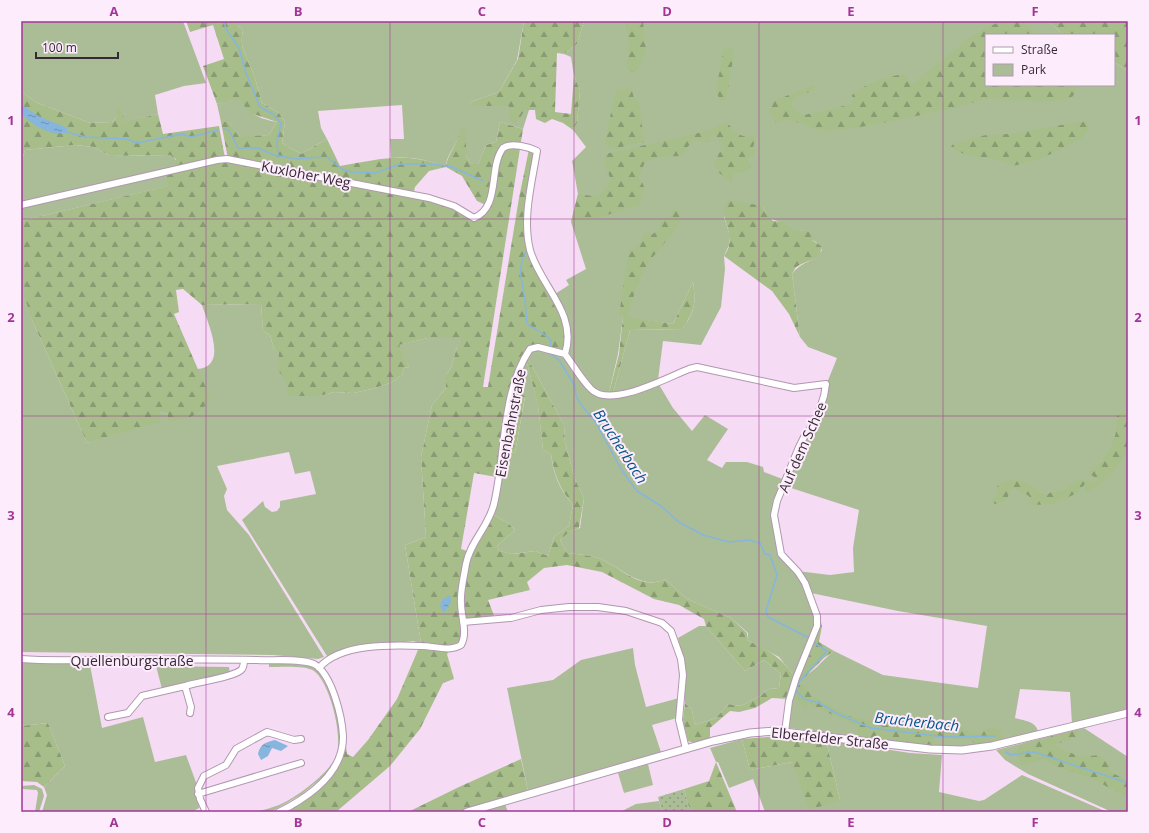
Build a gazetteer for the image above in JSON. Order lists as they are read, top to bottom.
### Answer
{
  "streets": {
    "main road": ["Elberfelder Straße"],
    "street": [
      "Kuxloher Weg",
      "Eisenbahnstraße",
      "Auf dem Schee",
      "Quellenburgstraße"
    ]
  },
  "crossings": [
    ["Kuxloher Weg", "Eisenbahnstraße"],
    ["Kuxloher Weg", "Auf dem Schee"],
    ["Eisenbahnstraße", "Auf dem Schee"],
    ["Eisenbahnstraße", "Quellenburgstraße"],
    ["Auf dem Schee", "Elberfelder Straße"]
  ],
  "water": ["Brucherbach"],
  "legend": ["Straße", "Park"],
  "scale_bar": "100 m",
  "grid": {
    "columns": [
      "A",
      "B",
      "C",
      "D",
      "E",
      "F"
    ],
    "rows": [
      "1",
      "2",
      "3",
      "4"
    ]
  }
}
